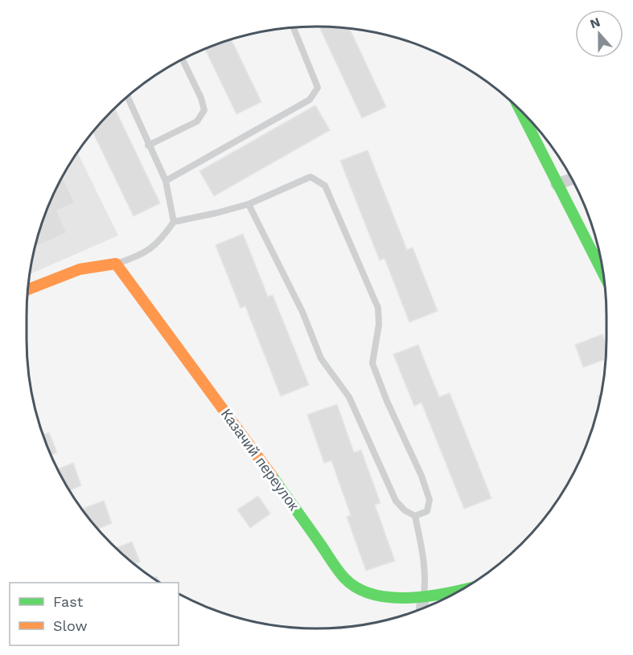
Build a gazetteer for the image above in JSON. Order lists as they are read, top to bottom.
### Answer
{
  "streets": {
    "street": ["Казачий переулок"]
  },
  "legend": ["Fast", "Slow"],
  "north": "top"
}
